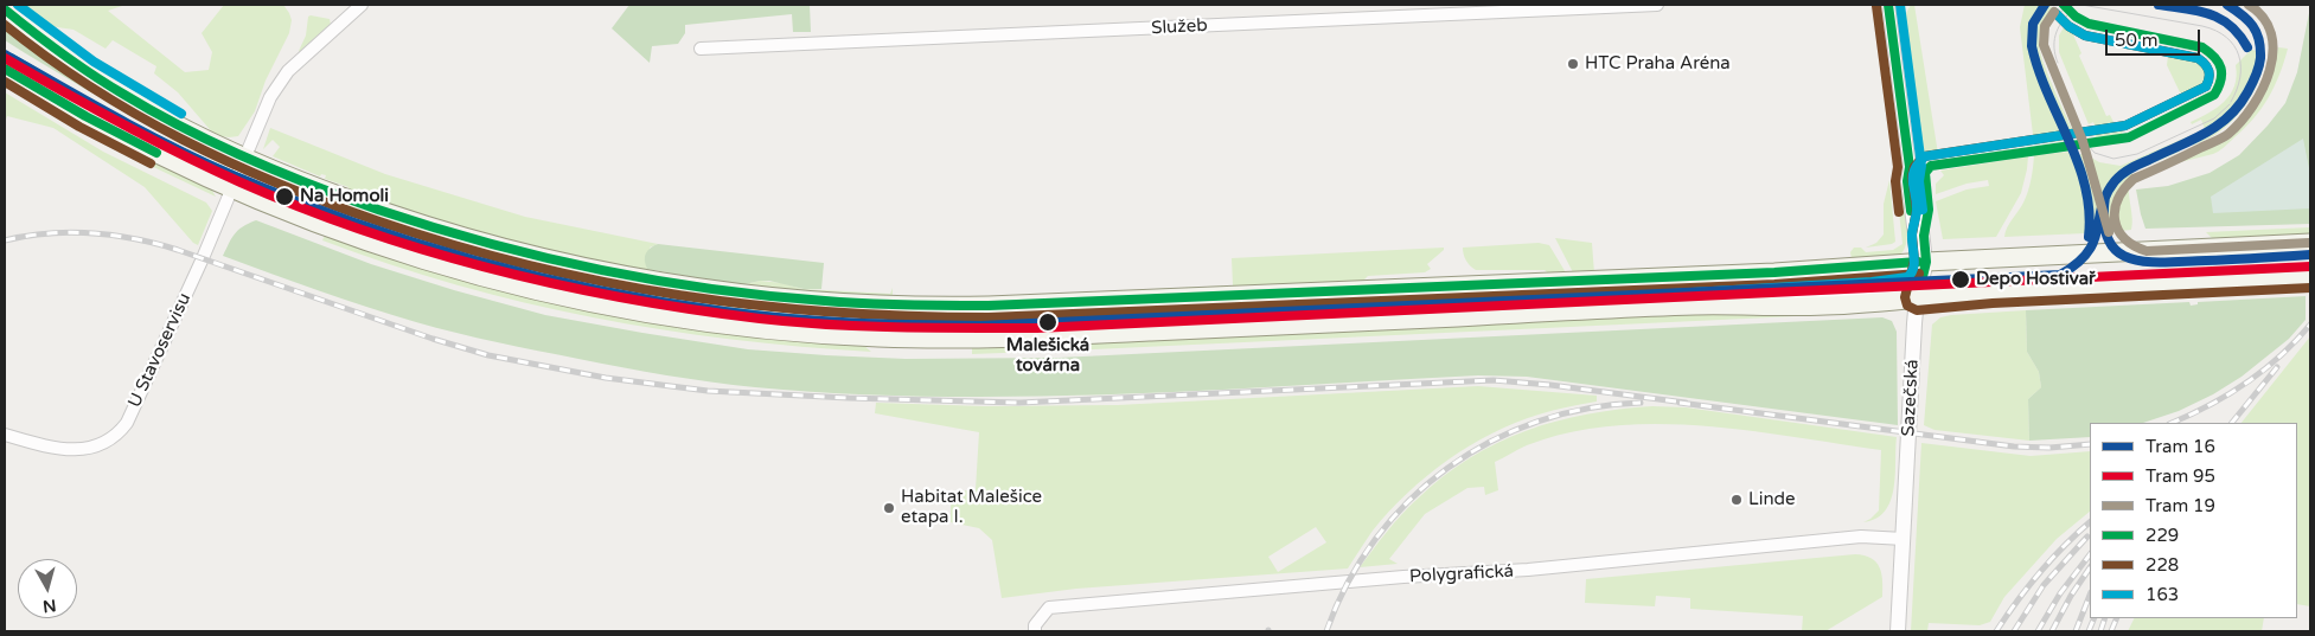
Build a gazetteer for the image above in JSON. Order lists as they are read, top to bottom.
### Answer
{
  "streets": {
    "street": [
      "Služeb",
      "U Stavoservisu",
      "Sazečská",
      "Polygrafická"
    ]
  },
  "crossings": [
    ["Sazečská", "Polygrafická"]
  ],
  "places": [
    "HTC Praha Aréna",
    "Na Homoli",
    "Depo Hostivař",
    "Malešická továrna",
    "Linde",
    "Habitat Malešice etapa I."
  ],
  "lines": [
    "tram line 16",
    "tram line 19",
    "transit line 229",
    "transit line 163",
    "transit line 228",
    "tram line 95"
  ],
  "legend": [
    "Tram 16",
    "Tram 95",
    "Tram 19",
    "229",
    "228",
    "163"
  ],
  "scale_bar": "50 m",
  "north": "bottom"
}
